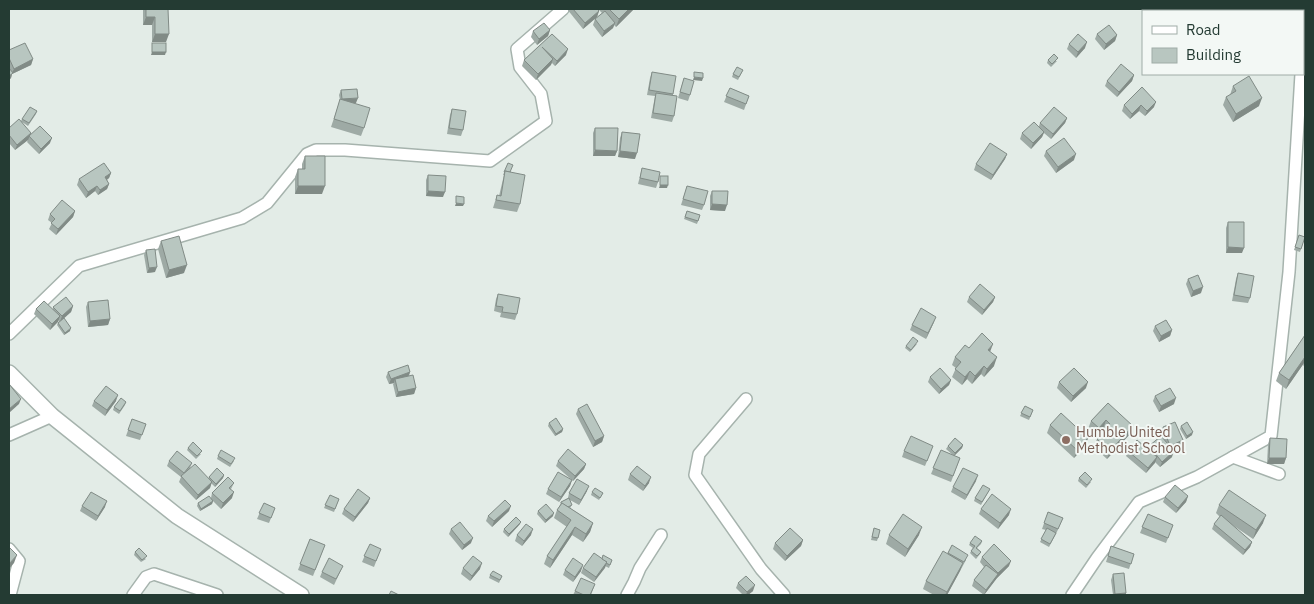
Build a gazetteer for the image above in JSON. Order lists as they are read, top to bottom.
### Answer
{
  "places": ["Humble United Methodist School"],
  "legend": ["Road", "Building"]
}
